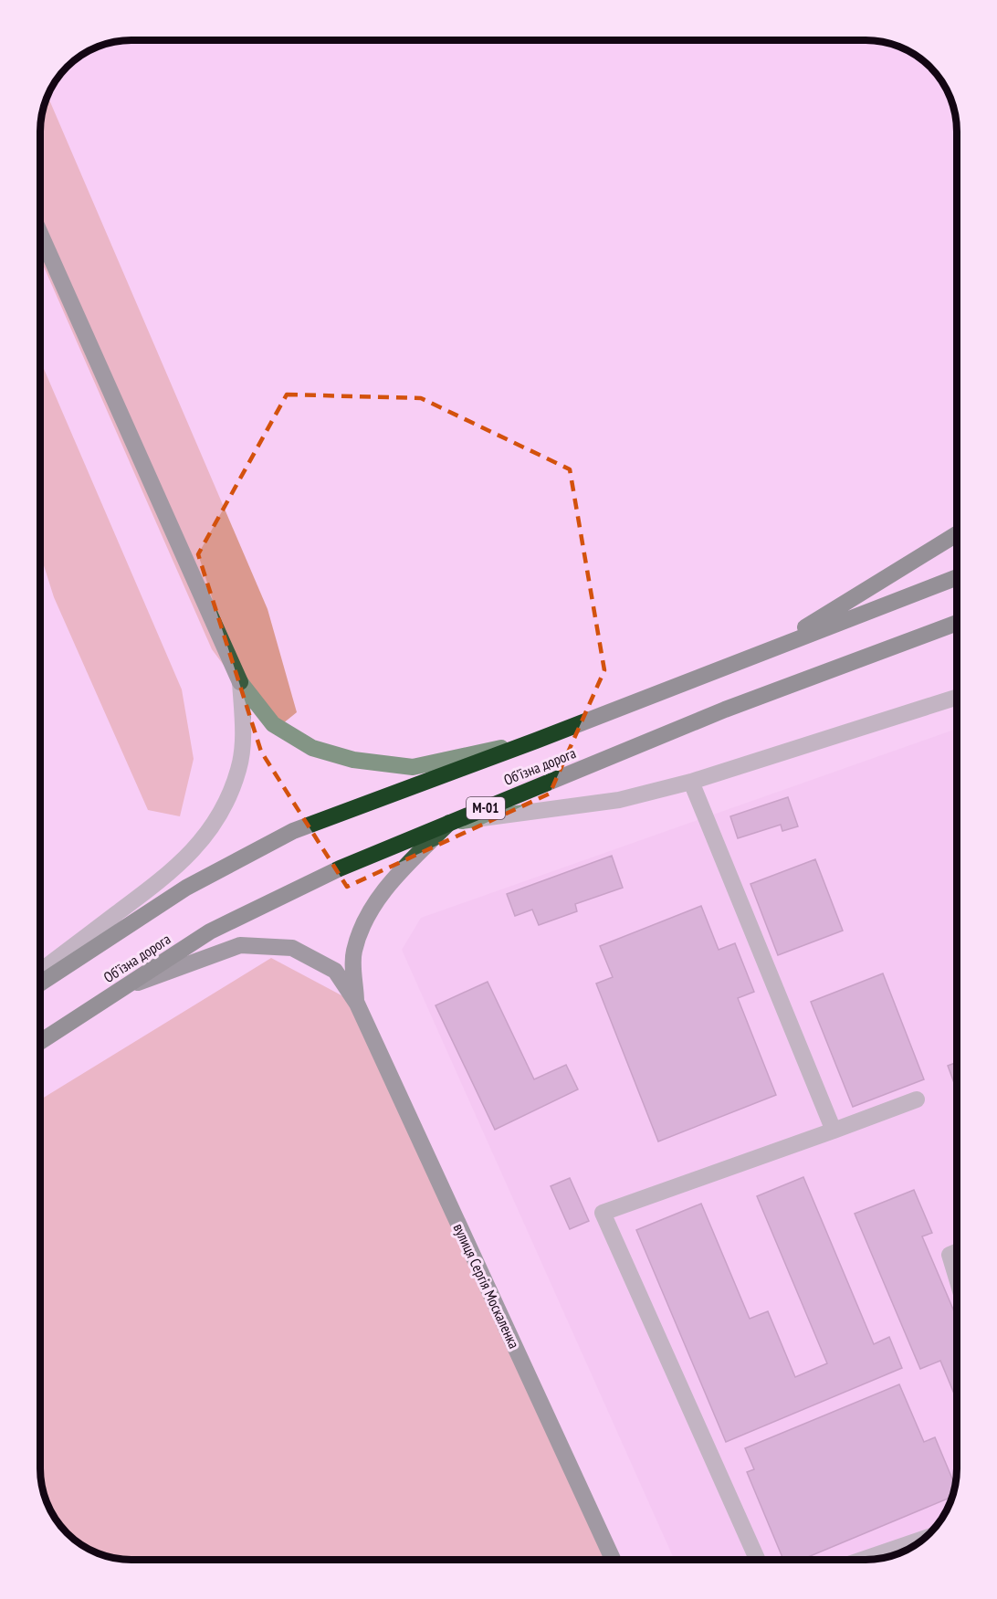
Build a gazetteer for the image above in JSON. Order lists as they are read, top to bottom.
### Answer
{
  "streets": {
    "highway": ["Обʼїзна дорога", "М-01"],
    "main road": ["вулиця Сергія Москаленка"]
  }
}
